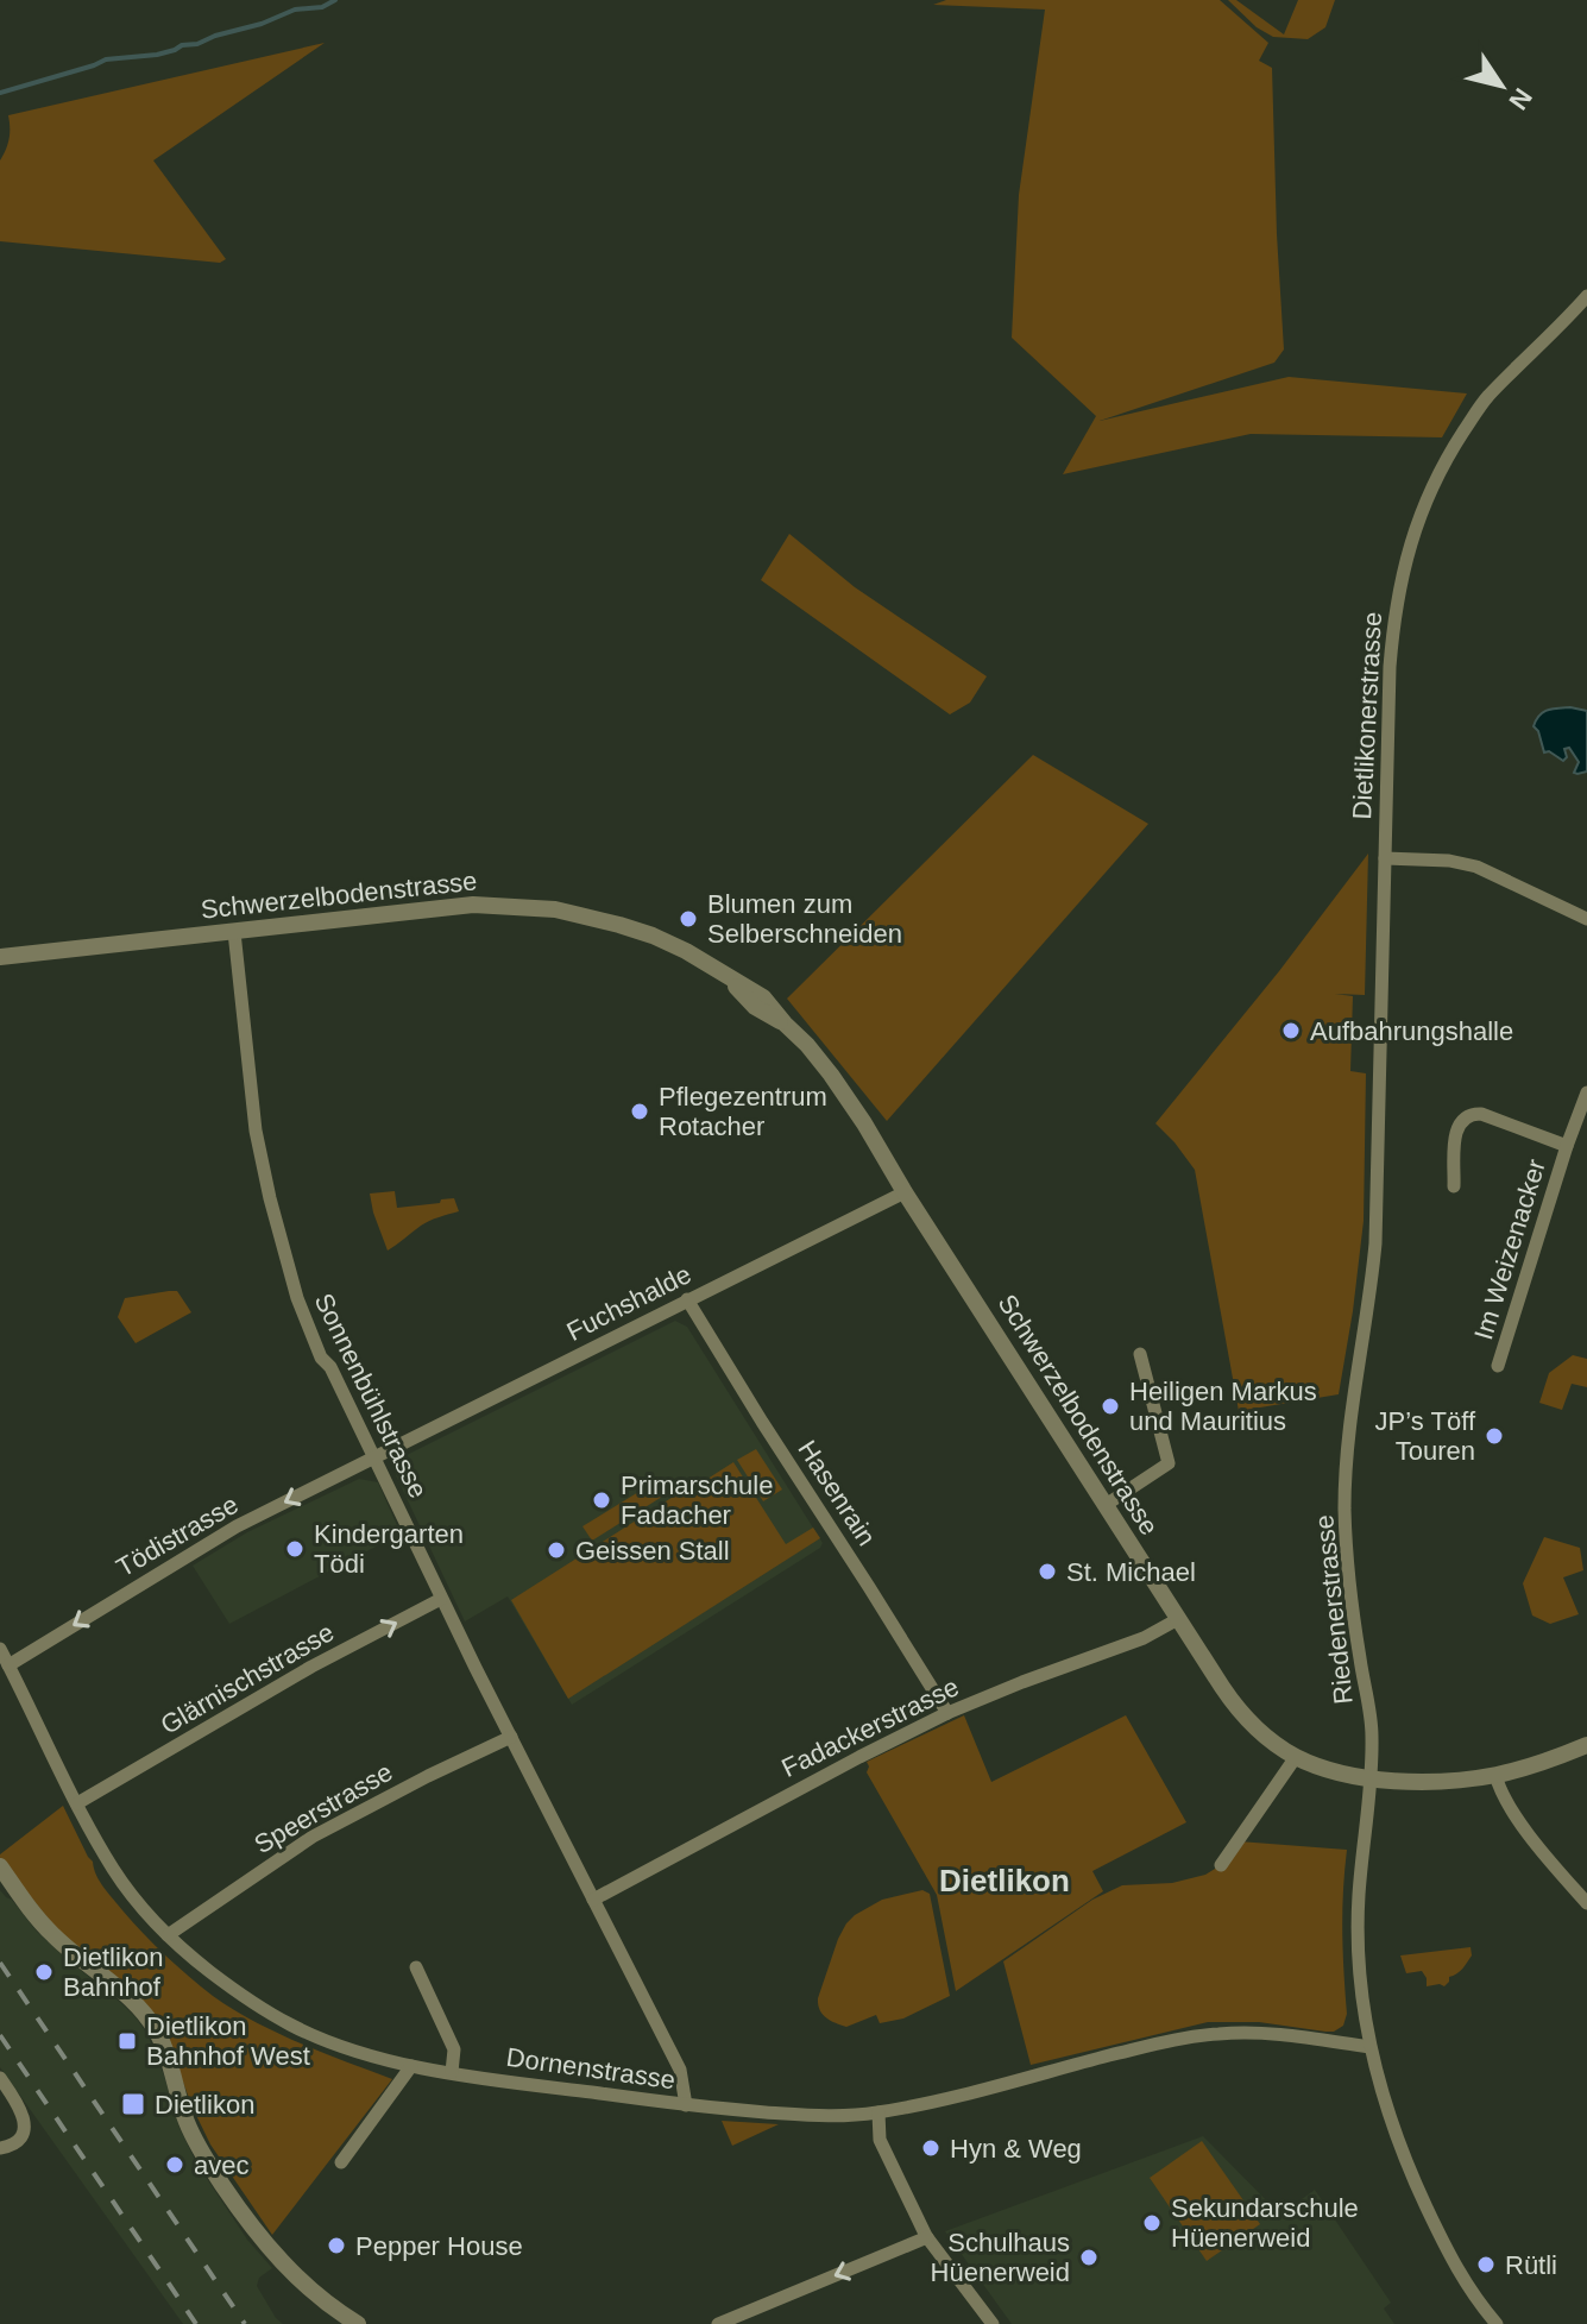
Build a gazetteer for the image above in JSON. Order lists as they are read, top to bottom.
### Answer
{
  "streets": {
    "street": [
      "Dietlikonerstrasse",
      "Schwerzelbodenstrasse",
      "Im Weizenacker",
      "Fuchshalde",
      "Sonnenbühlstrasse",
      "Hasenrain",
      "Tödistrasse",
      "Riedenerstrasse",
      "Glärnischstrasse",
      "Fadackerstrasse",
      "Speerstrasse",
      "Dornenstrasse"
    ]
  },
  "crossings": [
    ["Dietlikonerstrasse", "Riedenerstrasse"],
    ["Schwerzelbodenstrasse", "Fuchshalde"],
    ["Schwerzelbodenstrasse", "Sonnenbühlstrasse"],
    ["Schwerzelbodenstrasse", "Riedenerstrasse"],
    ["Schwerzelbodenstrasse", "Fadackerstrasse"],
    ["Fuchshalde", "Sonnenbühlstrasse"],
    ["Fuchshalde", "Hasenrain"],
    ["Fuchshalde", "Tödistrasse"],
    ["Sonnenbühlstrasse", "Tödistrasse"],
    ["Sonnenbühlstrasse", "Glärnischstrasse"],
    ["Sonnenbühlstrasse", "Fadackerstrasse"],
    ["Sonnenbühlstrasse", "Speerstrasse"],
    ["Sonnenbühlstrasse", "Dornenstrasse"],
    ["Hasenrain", "Fadackerstrasse"],
    ["Tödistrasse", "Dornenstrasse"],
    ["Riedenerstrasse", "Dornenstrasse"],
    ["Glärnischstrasse", "Dornenstrasse"],
    ["Speerstrasse", "Dornenstrasse"]
  ],
  "one_way": ["Tödistrasse", "Glärnischstrasse"],
  "districts": ["Dietlikon"],
  "places": {
    "other": [
      "Blumen zum Selberschneiden",
      "Aufbahrungshalle",
      "Pflegezentrum Rotacher",
      "Heiligen Markus und Mauritius",
      "JP’s Töff Touren",
      "Primarschule Fadacher",
      "Kindergarten Tödi",
      "Geissen Stall",
      "St. Michael",
      "Dietlikon Bahnhof",
      "Hyn & Weg",
      "avec",
      "Sekundarschule Hüenerweid",
      "Pepper House",
      "Schulhaus Hüenerweid",
      "Rütli"
    ],
    "transit": ["Dietlikon Bahnhof West", "Dietlikon"]
  },
  "north": "bottom right"
}
